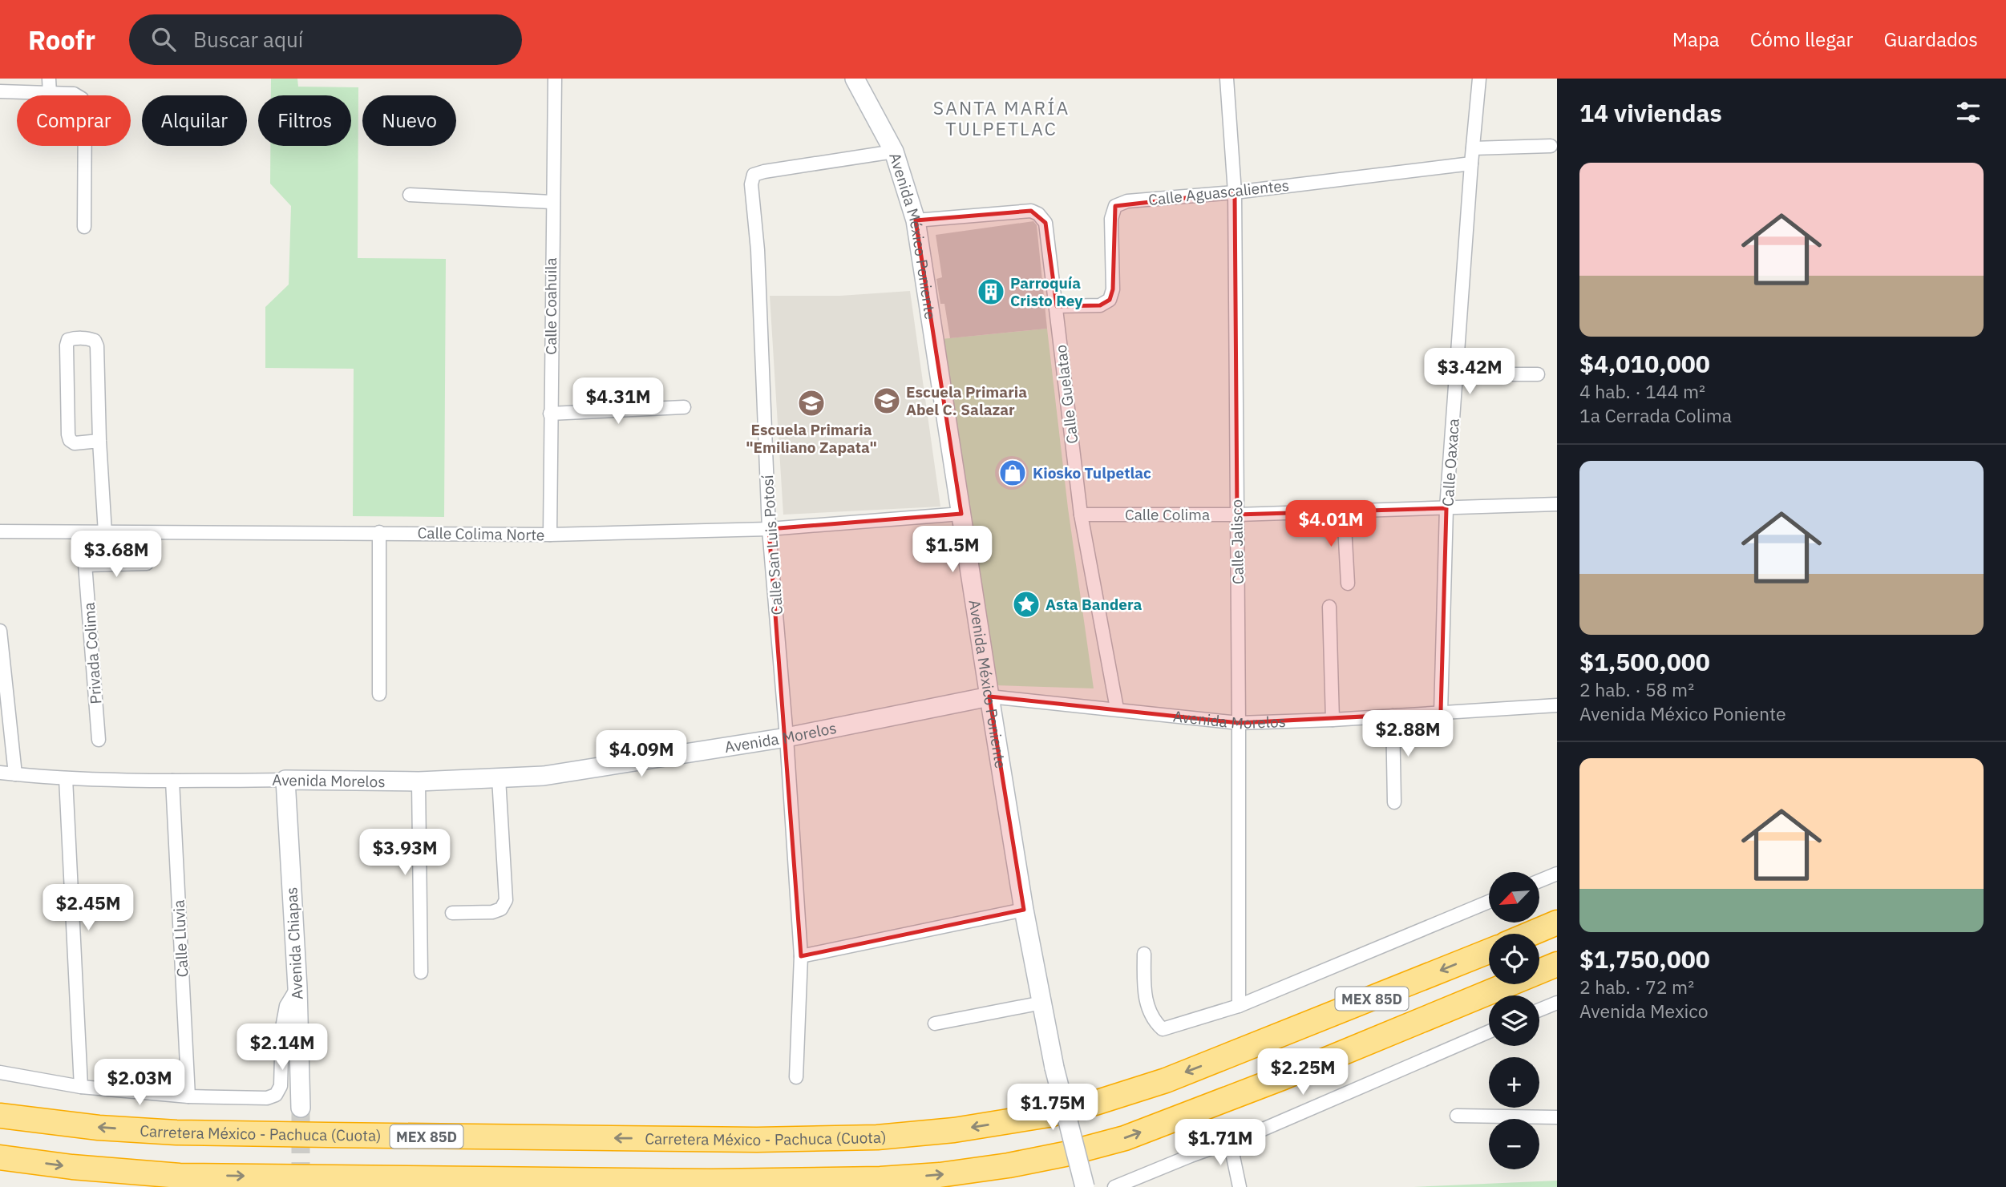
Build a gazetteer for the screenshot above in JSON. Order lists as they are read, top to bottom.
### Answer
{
  "streets": {
    "highway": ["MEX 85D", "Carretera México - Pachuca (Cuota)"],
    "main road": ["Avenida México Poniente", "Avenida Morelos", "Avenida Chiapas"],
    "street": [
      "Calle Aguascalientes",
      "Calle Coahuila",
      "Calle Guelatao",
      "Calle Oaxaca",
      "Calle Colima",
      "Calle Colima Norte",
      "Calle Jalisco",
      "Calle San Luis Potosí",
      "Privada Colima",
      "Calle Lluvia"
    ]
  },
  "crossings": [
    ["Calle Aguascalientes", "Calle Guelatao"],
    ["Calle Aguascalientes", "Calle Oaxaca"],
    ["Calle Aguascalientes", "Calle Jalisco"],
    ["Avenida México Poniente", "Calle Guelatao"],
    ["Avenida México Poniente", "Calle Colima Norte"],
    ["Avenida México Poniente", "Calle San Luis Potosí"],
    ["Avenida México Poniente", "Avenida Morelos"],
    ["Calle Coahuila", "Calle Colima Norte"],
    ["Calle Guelatao", "Calle Colima"],
    ["Calle Guelatao", "Avenida Morelos"],
    ["Calle Oaxaca", "Calle Colima"],
    ["Calle Oaxaca", "Avenida Morelos"],
    ["Calle Colima", "Calle Jalisco"],
    ["Calle Colima Norte", "Calle San Luis Potosí"],
    ["Calle Colima Norte", "Privada Colima"],
    ["Calle Jalisco", "Avenida Morelos"],
    ["Calle San Luis Potosí", "Avenida Morelos"],
    ["Avenida Morelos", "Calle Lluvia"],
    ["Avenida Morelos", "Avenida Chiapas"]
  ],
  "districts": ["SANTA MARÍA TULPETLAC"],
  "places": {
    "building": ["Parroquía Cristo Rey"],
    "school or university": ["Escuela Primaria Abel C. Salazar", "Escuela Primaria \"Emiliano Zapata\""],
    "shop": ["Kiosko Tulpetlac"],
    "place": ["Asta Bandera"]
  },
  "north": "bottom left",
  "page": {
    "header": "Roofr",
    "search": "Buscar aquí",
    "nav": ["Mapa", "Cómo llegar", "Guardados"],
    "heading": "14 viviendas",
    "chip": [
      "Comprar",
      "Alquilar",
      "Filtros",
      "Nuevo"
    ],
    "list": [
      {
        "name": "$4,010,000",
        "note": "4 hab. · 144 m² · 1a Cerrada Colima"
      },
      {
        "name": "$1,500,000",
        "note": "2 hab. · 58 m² · Avenida México Poniente"
      },
      {
        "name": "$1,750,000",
        "note": "2 hab. · 72 m² · Avenida Mexico"
      }
    ],
    "price": [
      "$3.42M",
      "$4.31M",
      "$4.01M",
      "$1.5M",
      "$3.68M",
      "$2.88M",
      "$4.09M",
      "$3.93M",
      "$2.45M",
      "$2.14M",
      "$2.25M",
      "$2.03M",
      "$1.75M",
      "$1.71M"
    ],
    "map_buttons": ["+", "−"]
  }
}
